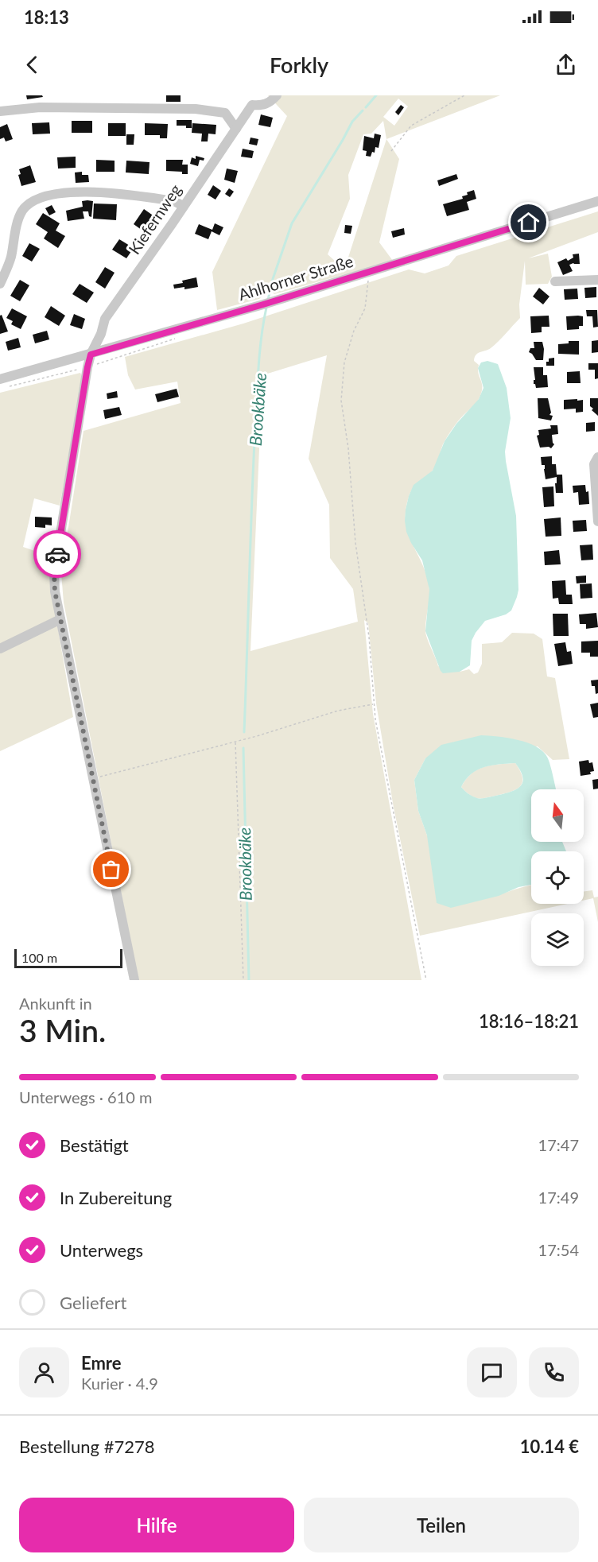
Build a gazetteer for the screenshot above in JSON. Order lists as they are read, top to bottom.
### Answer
{
  "streets": {
    "street": ["Kiefernweg", "Ahlhorner Straße"]
  },
  "crossings": [
    ["Kiefernweg", "Ahlhorner Straße"]
  ],
  "water": ["Brookbäke"],
  "scale_bar": "100 m",
  "north": "top",
  "page": {
    "status": "18:13",
    "header": "Forkly",
    "scale": "100 m",
    "heading": ["3 Min.", "Ankunft in", "18:16–18:21"],
    "panel": [
      "Emre",
      "Kurier · 4.9",
      "Bestellung #7278",
      "10.14 €"
    ],
    "bar": "Unterwegs · 610 m",
    "list": [
      ["Bestätigt", "17:47"],
      ["In Zubereitung", "17:49"],
      ["Unterwegs", "17:54"],
      "Geliefert"
    ],
    "buttons": ["Hilfe", "Teilen"]
  }
}
